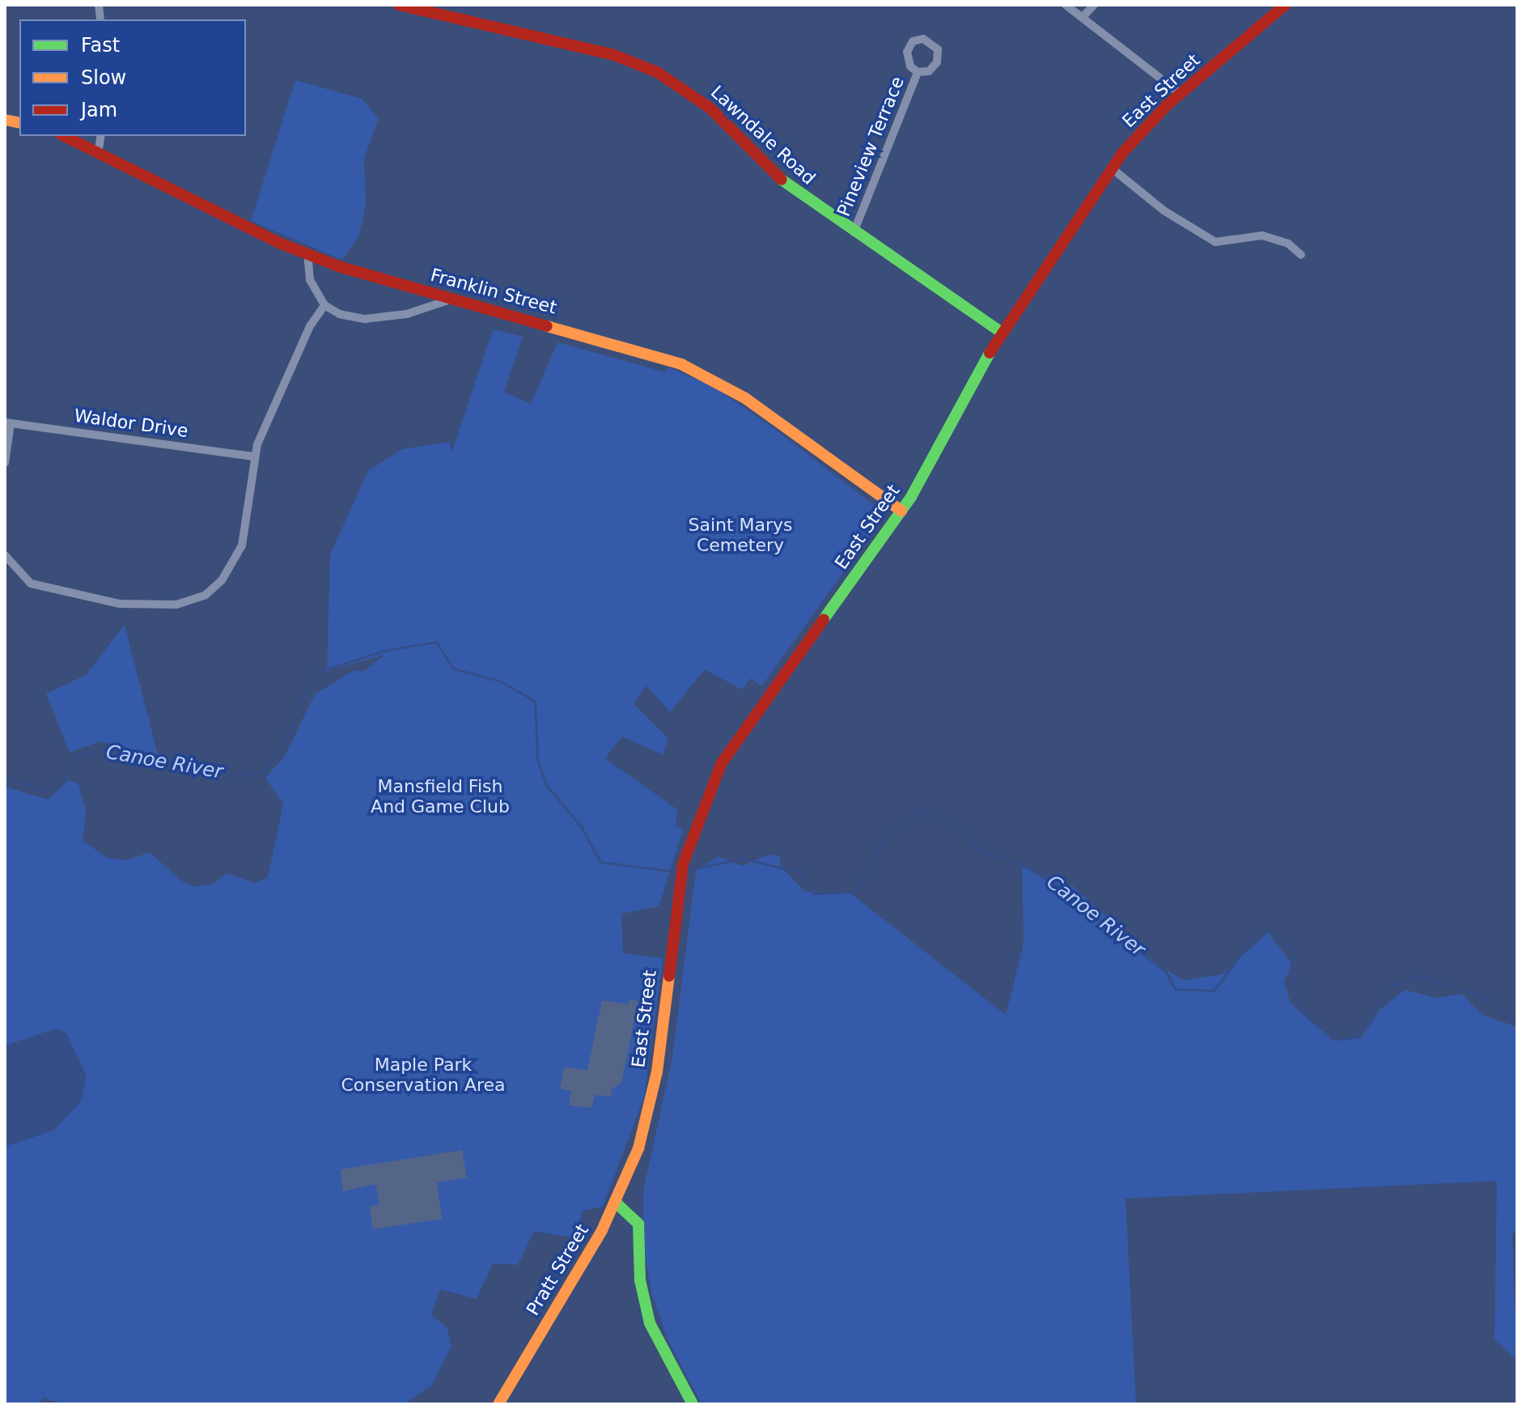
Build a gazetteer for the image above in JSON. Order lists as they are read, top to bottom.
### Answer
{
  "streets": {
    "main road": [
      "East Street",
      "Lawndale Road",
      "Franklin Street",
      "Pratt Street"
    ],
    "street": ["Pineview Terrace", "Waldor Drive"]
  },
  "crossings": [
    ["East Street", "Lawndale Road"],
    ["East Street", "Franklin Street"],
    ["East Street", "Pratt Street"],
    ["Lawndale Road", "Pineview Terrace"]
  ],
  "water": ["Canoe River"],
  "parks": ["Saint Marys Cemetery", "Mansfield Fish And Game Club", "Maple Park Conservation Area"],
  "legend": ["Fast", "Slow", "Jam"]
}
